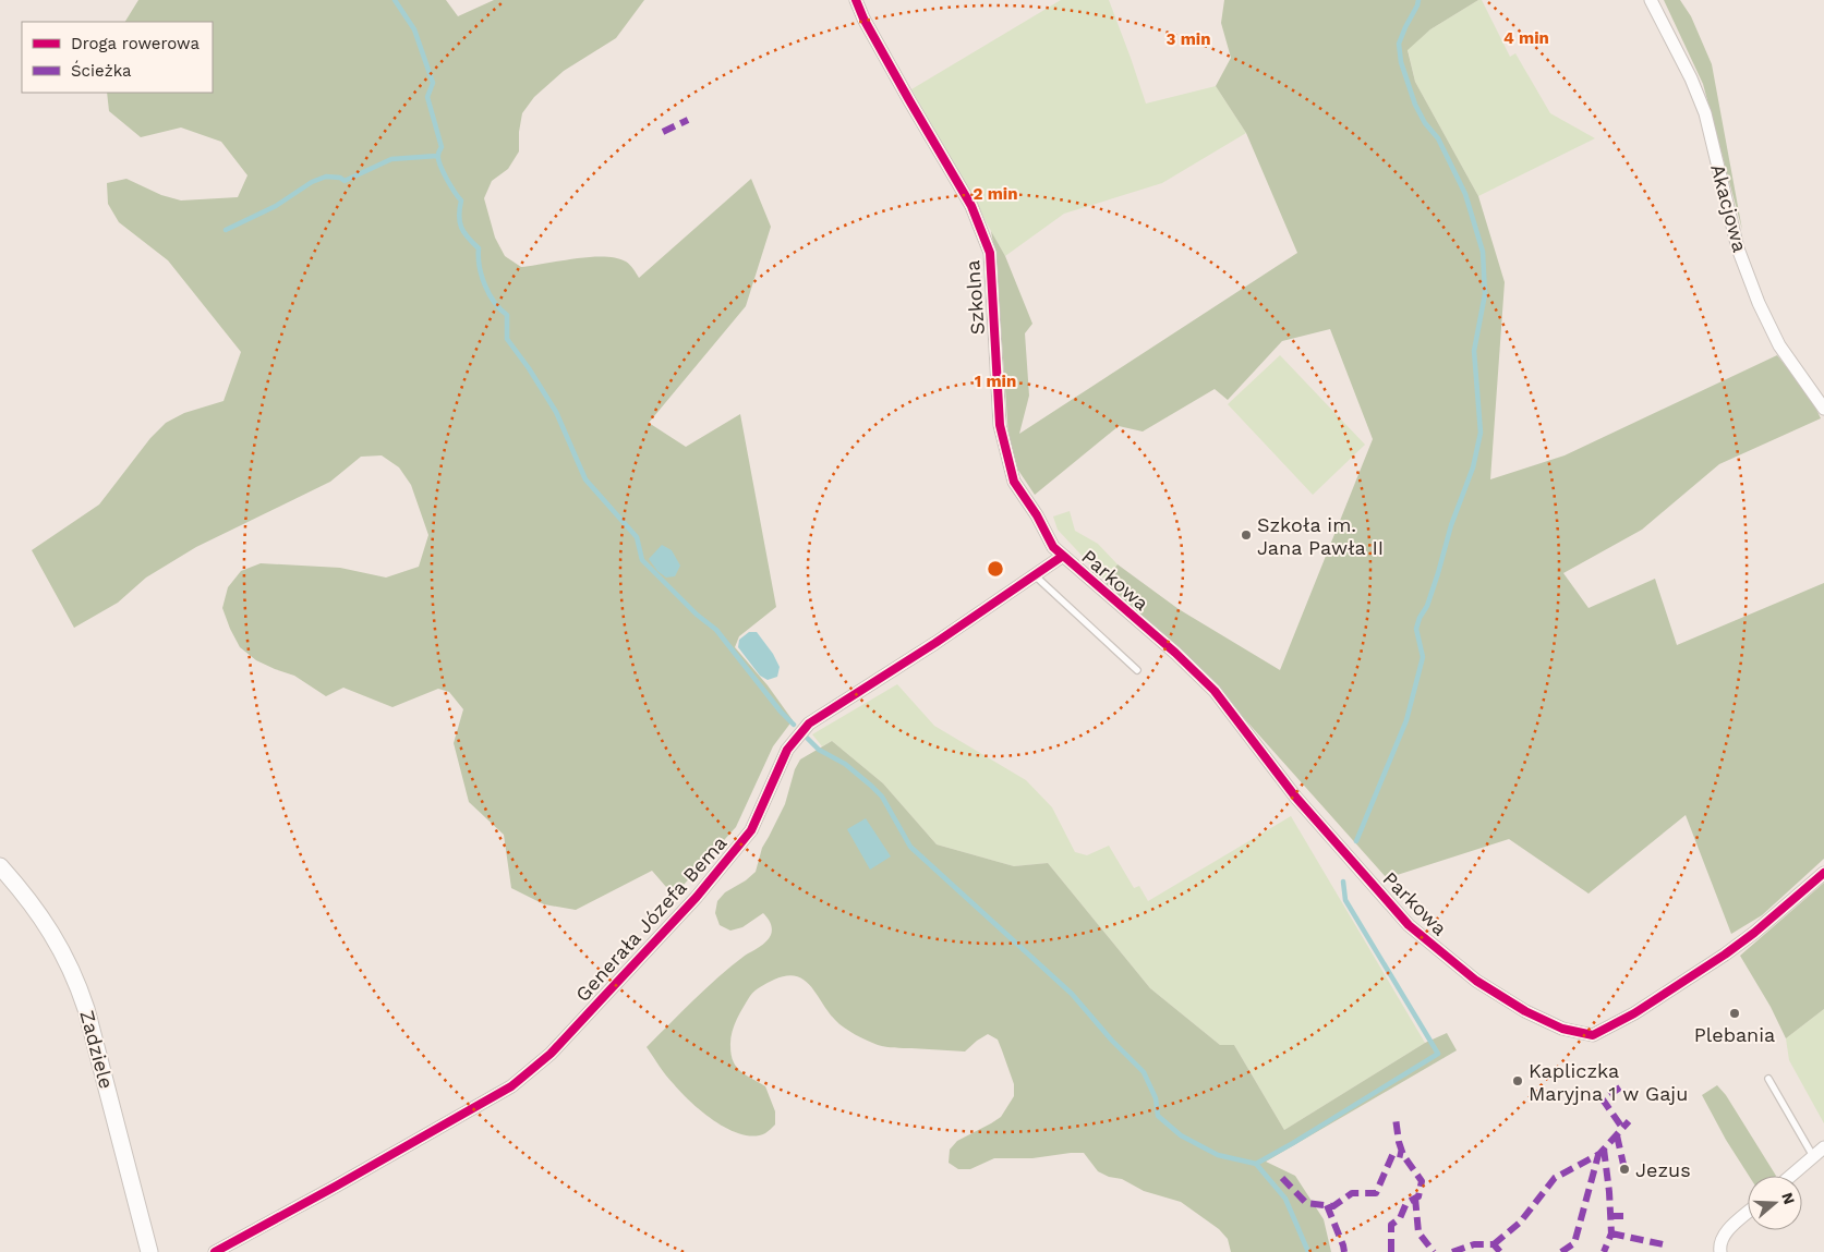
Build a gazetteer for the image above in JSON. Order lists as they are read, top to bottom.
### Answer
{
  "streets": {
    "street": [
      "Akacjowa",
      "Szkolna",
      "Parkowa",
      "Generała Józefa Bema",
      "Zadziele"
    ]
  },
  "crossings": [
    ["Szkolna", "Parkowa"],
    ["Parkowa", "Generała Józefa Bema"]
  ],
  "places": [
    "Szkoła im. Jana Pawła II",
    "Plebania",
    "Kapliczka Maryjna 1 w Gaju",
    "Jezus"
  ],
  "legend": ["Droga rowerowa", "Ścieżka"],
  "north": "right",
  "rings": [
    "4 min",
    "3 min",
    "2 min",
    "1 min"
  ]
}
